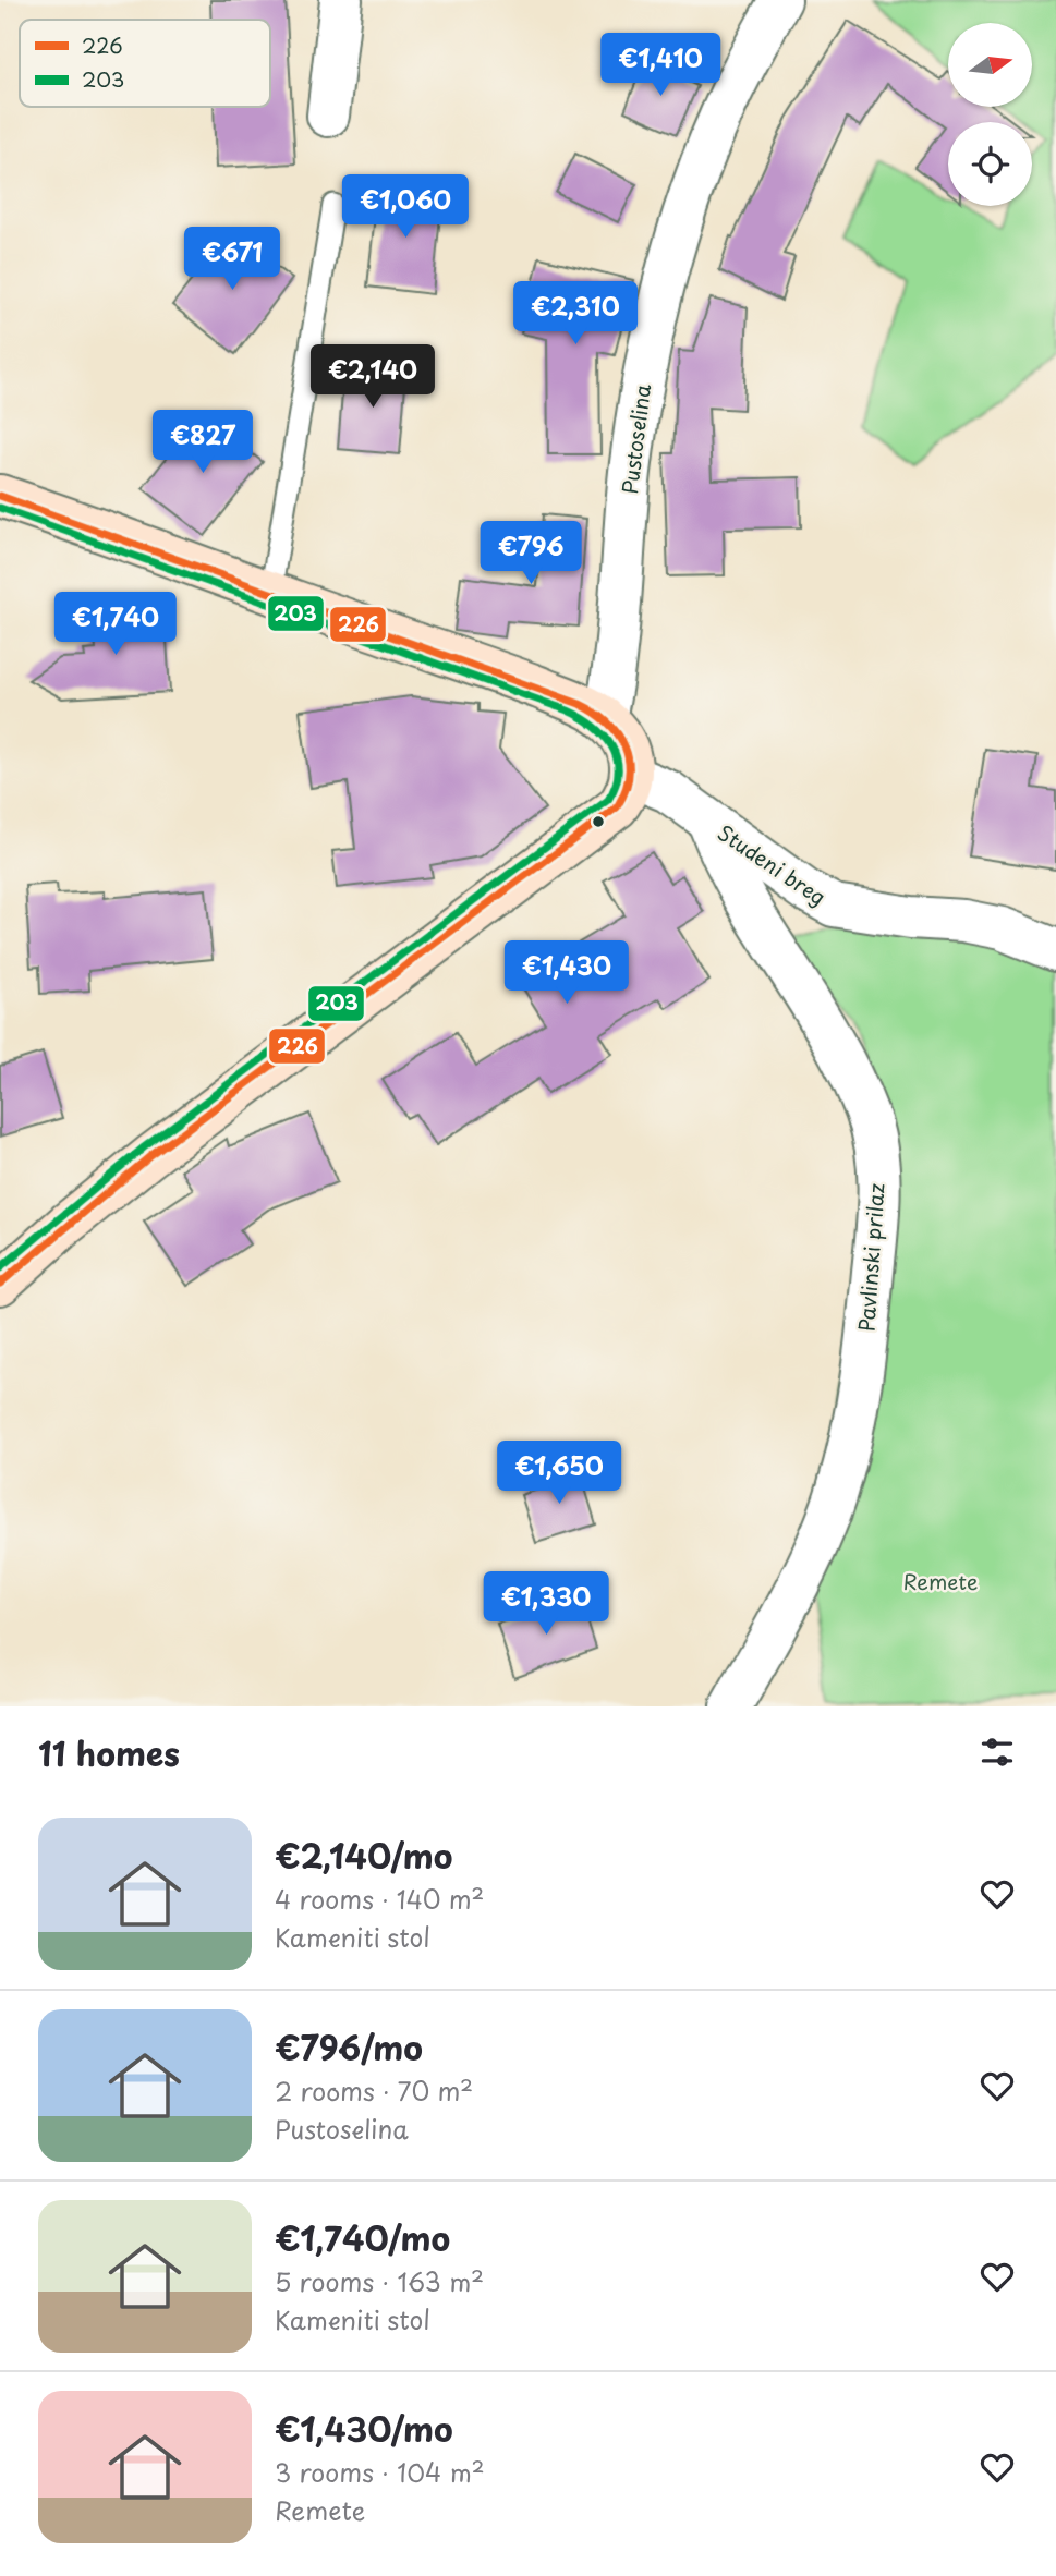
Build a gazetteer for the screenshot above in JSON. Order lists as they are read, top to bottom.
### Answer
{
  "streets": {
    "street": ["Pustoselina", "Studeni breg", "Pavlinski prilaz"]
  },
  "crossings": [
    ["Studeni breg", "Pavlinski prilaz"]
  ],
  "parks": ["Remete"],
  "lines": ["transit line 226", "transit line 203"],
  "legend": ["226", "203"],
  "north": "right",
  "page": {
    "price": [
      "€1,410",
      "€1,060",
      "€671",
      "€2,310",
      "€2,140",
      "€827",
      "€796",
      "€1,740",
      "€1,430",
      "€1,650",
      "€1,330"
    ],
    "heading": "11 homes",
    "list": [
      {
        "name": "€2,140/mo",
        "note": "4 rooms · 140 m² · Kameniti stol"
      },
      {
        "name": "€796/mo",
        "note": "2 rooms · 70 m² · Pustoselina"
      },
      {
        "name": "€1,740/mo",
        "note": "5 rooms · 163 m² · Kameniti stol"
      },
      {
        "name": "€1,430/mo",
        "note": "3 rooms · 104 m² · Remete"
      }
    ]
  }
}
